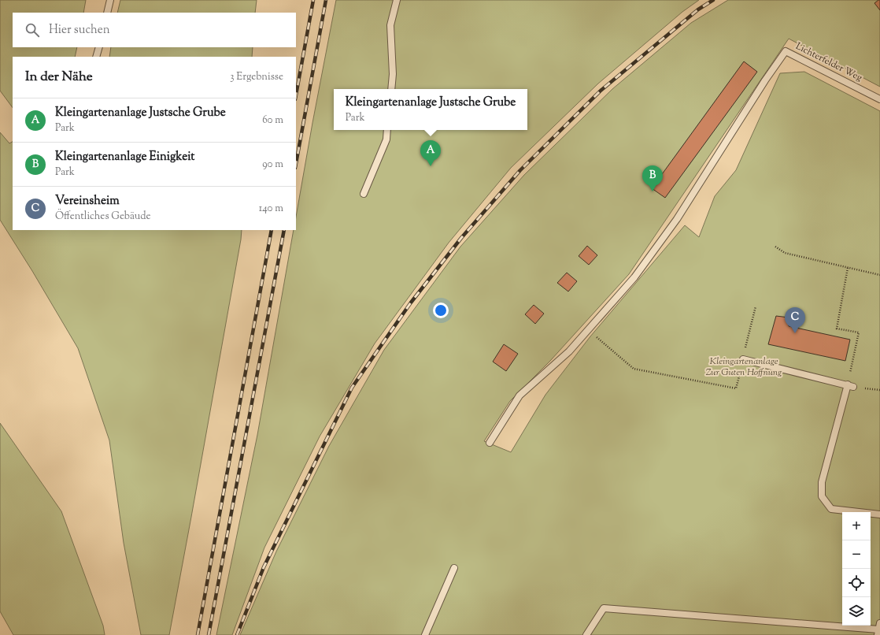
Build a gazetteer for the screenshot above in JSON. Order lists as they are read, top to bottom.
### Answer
{
  "streets": {
    "lane": ["Lichterfelder Weg"]
  },
  "parks": ["Kleingartenanlage Zur Guten Hoffnung"],
  "page": {
    "search": "Hier suchen",
    "heading": ["In der Nähe", "3 Ergebnisse"],
    "popup": ["Kleingartenanlage Justsche Grube", "Park"],
    "list": [
      {
        "mark": "A",
        "name": "Kleingartenanlage Justsche Grube",
        "note": "Park",
        "value": "60 m"
      },
      {
        "mark": "B",
        "name": "Kleingartenanlage Einigkeit",
        "note": "Park",
        "value": "90 m"
      },
      {
        "mark": "C",
        "name": "Vereinsheim",
        "note": "Öffentliches Gebäude",
        "value": "140 m"
      }
    ],
    "pins": ["A", "B", "C"],
    "map_buttons": ["+", "−"]
  }
}
